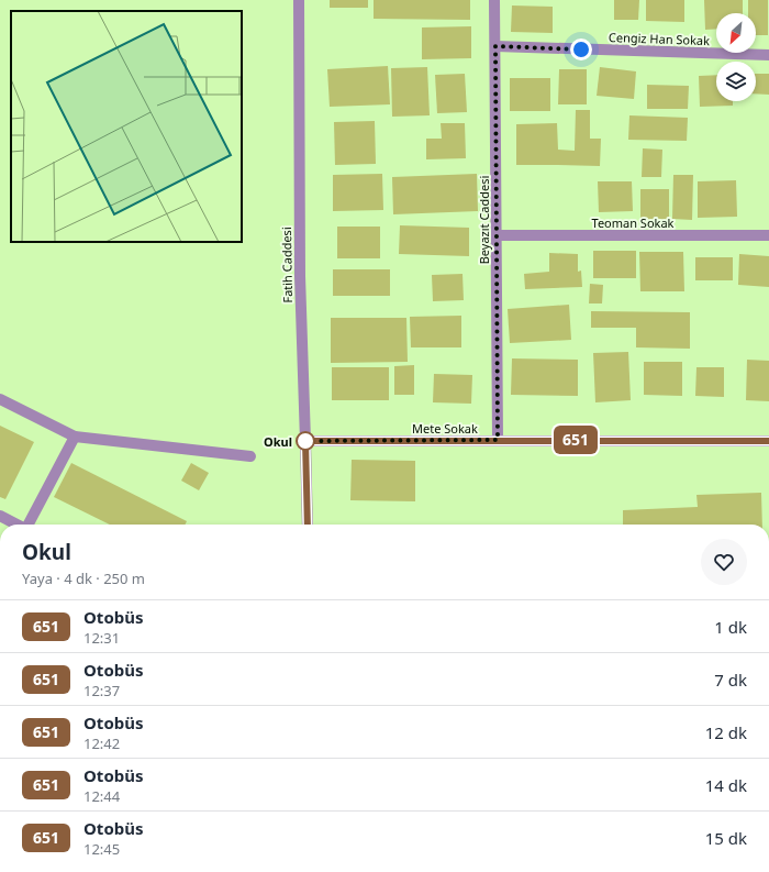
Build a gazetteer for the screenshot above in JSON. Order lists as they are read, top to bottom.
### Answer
{
  "streets": {
    "street": [
      "Cengiz Han Sokak",
      "Beyazıt Caddesi",
      "Teoman Sokak",
      "Fatih Caddesi",
      "Mete Sokak"
    ]
  },
  "crossings": [
    ["Cengiz Han Sokak", "Beyazıt Caddesi"],
    ["Beyazıt Caddesi", "Teoman Sokak"],
    ["Beyazıt Caddesi", "Mete Sokak"],
    ["Fatih Caddesi", "Mete Sokak"]
  ],
  "places": ["Okul"],
  "lines": ["bus line 651"],
  "north": "bottom left",
  "page": {
    "on_map": "651",
    "heading": ["Okul", "Yaya · 4 dk · 250 m"],
    "list": [
      {
        "mark": "651",
        "name": "Otobüs",
        "note": "12:31",
        "value": "1 dk"
      },
      {
        "mark": "651",
        "name": "Otobüs",
        "note": "12:37",
        "value": "7 dk"
      },
      {
        "mark": "651",
        "name": "Otobüs",
        "note": "12:42",
        "value": "12 dk"
      },
      {
        "mark": "651",
        "name": "Otobüs",
        "note": "12:44",
        "value": "14 dk"
      },
      {
        "mark": "651",
        "name": "Otobüs",
        "note": "12:45",
        "value": "15 dk"
      }
    ]
  }
}
